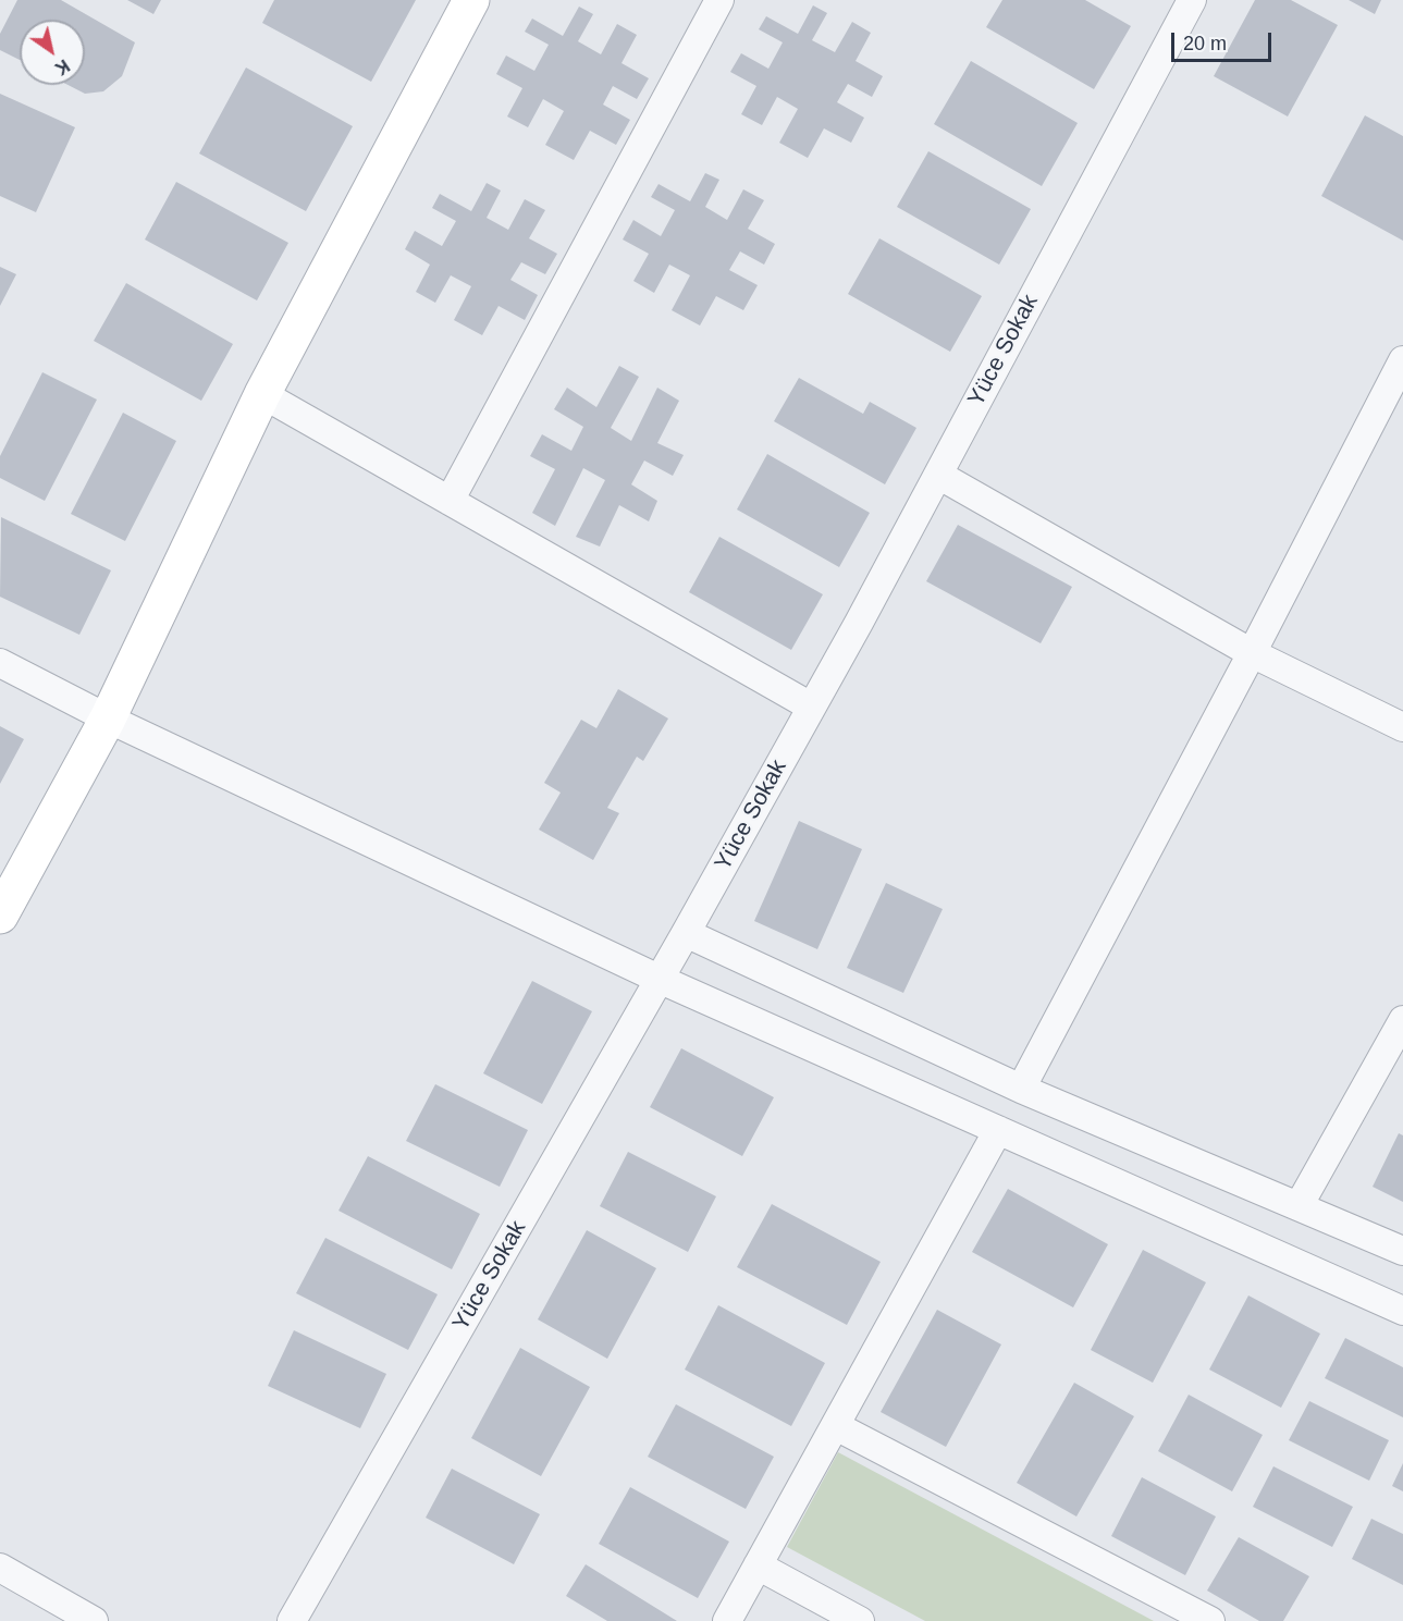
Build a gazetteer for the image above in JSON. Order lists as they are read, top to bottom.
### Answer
{
  "streets": {
    "street": ["Yüce Sokak"]
  },
  "scale_bar": "20 m",
  "north": "bottom right"
}
